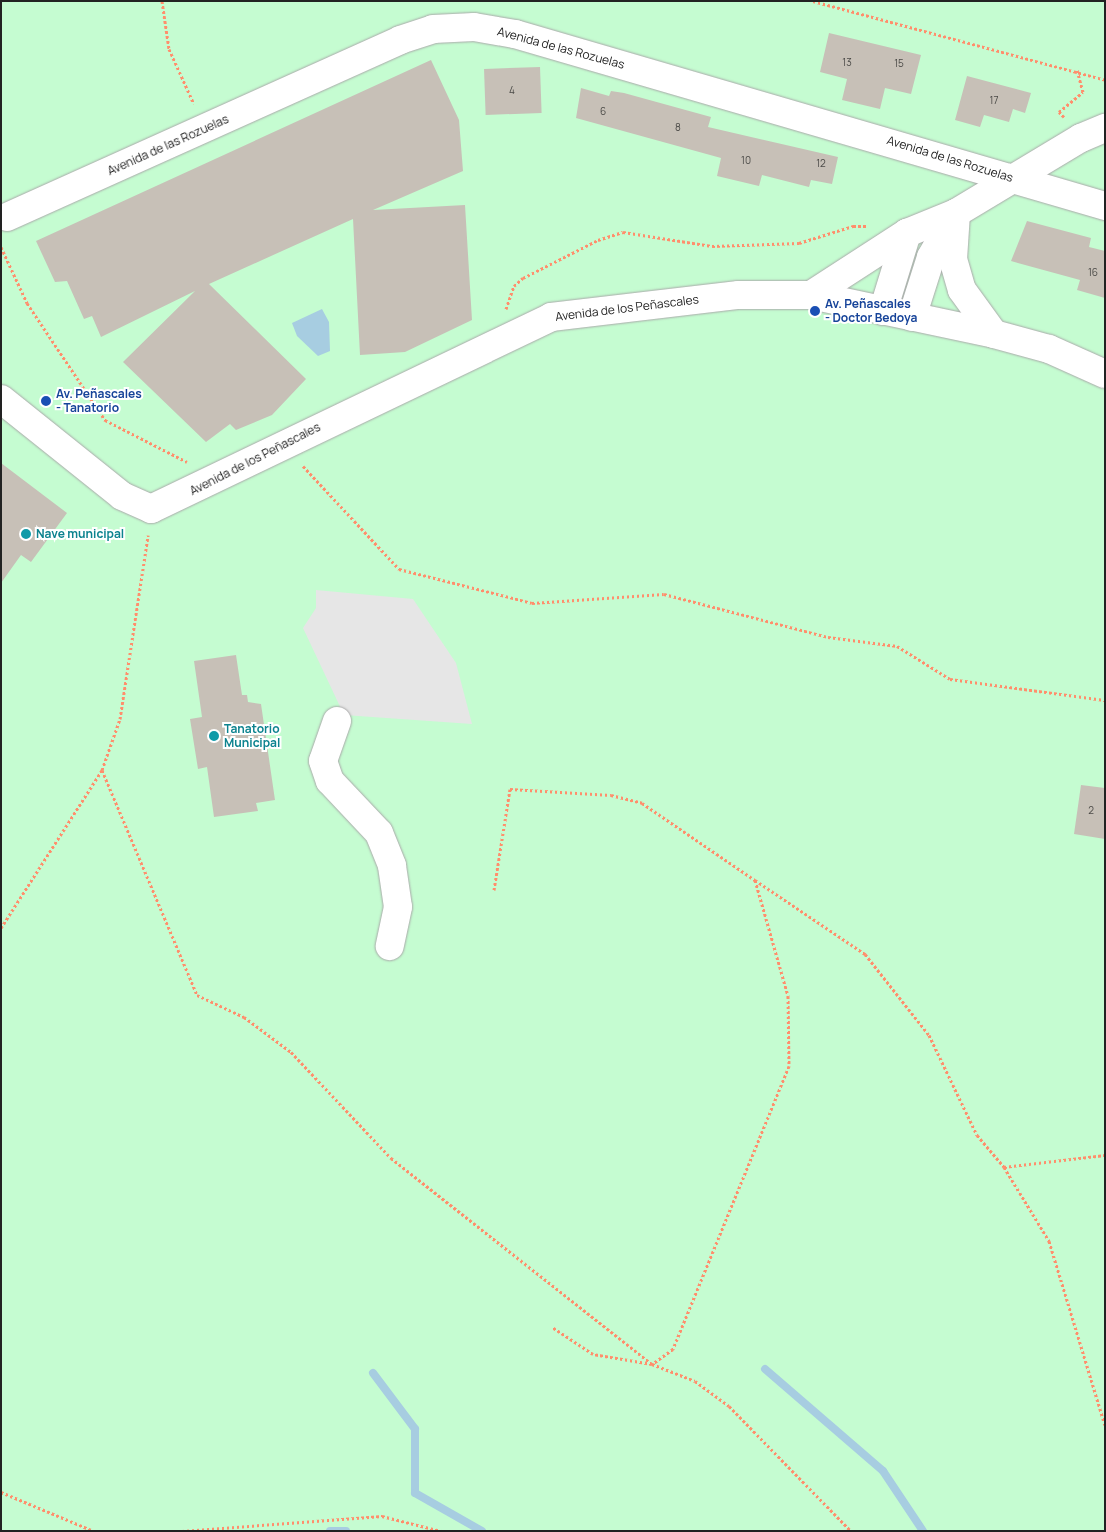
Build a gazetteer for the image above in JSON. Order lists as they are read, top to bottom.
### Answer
{
  "streets": {
    "street": ["Avenida de las Rozuelas", "Avenida de los Peñascales"]
  },
  "places": [
    "Av. Peñascales - Doctor Bedoya",
    "Av. Peñascales - Tanatorio",
    "Nave municipal",
    "Tanatorio Municipal"
  ],
  "house_numbers": [
    "13",
    "15",
    "4",
    "17",
    "6",
    "8",
    "10",
    "12",
    "16",
    "2"
  ]
}
